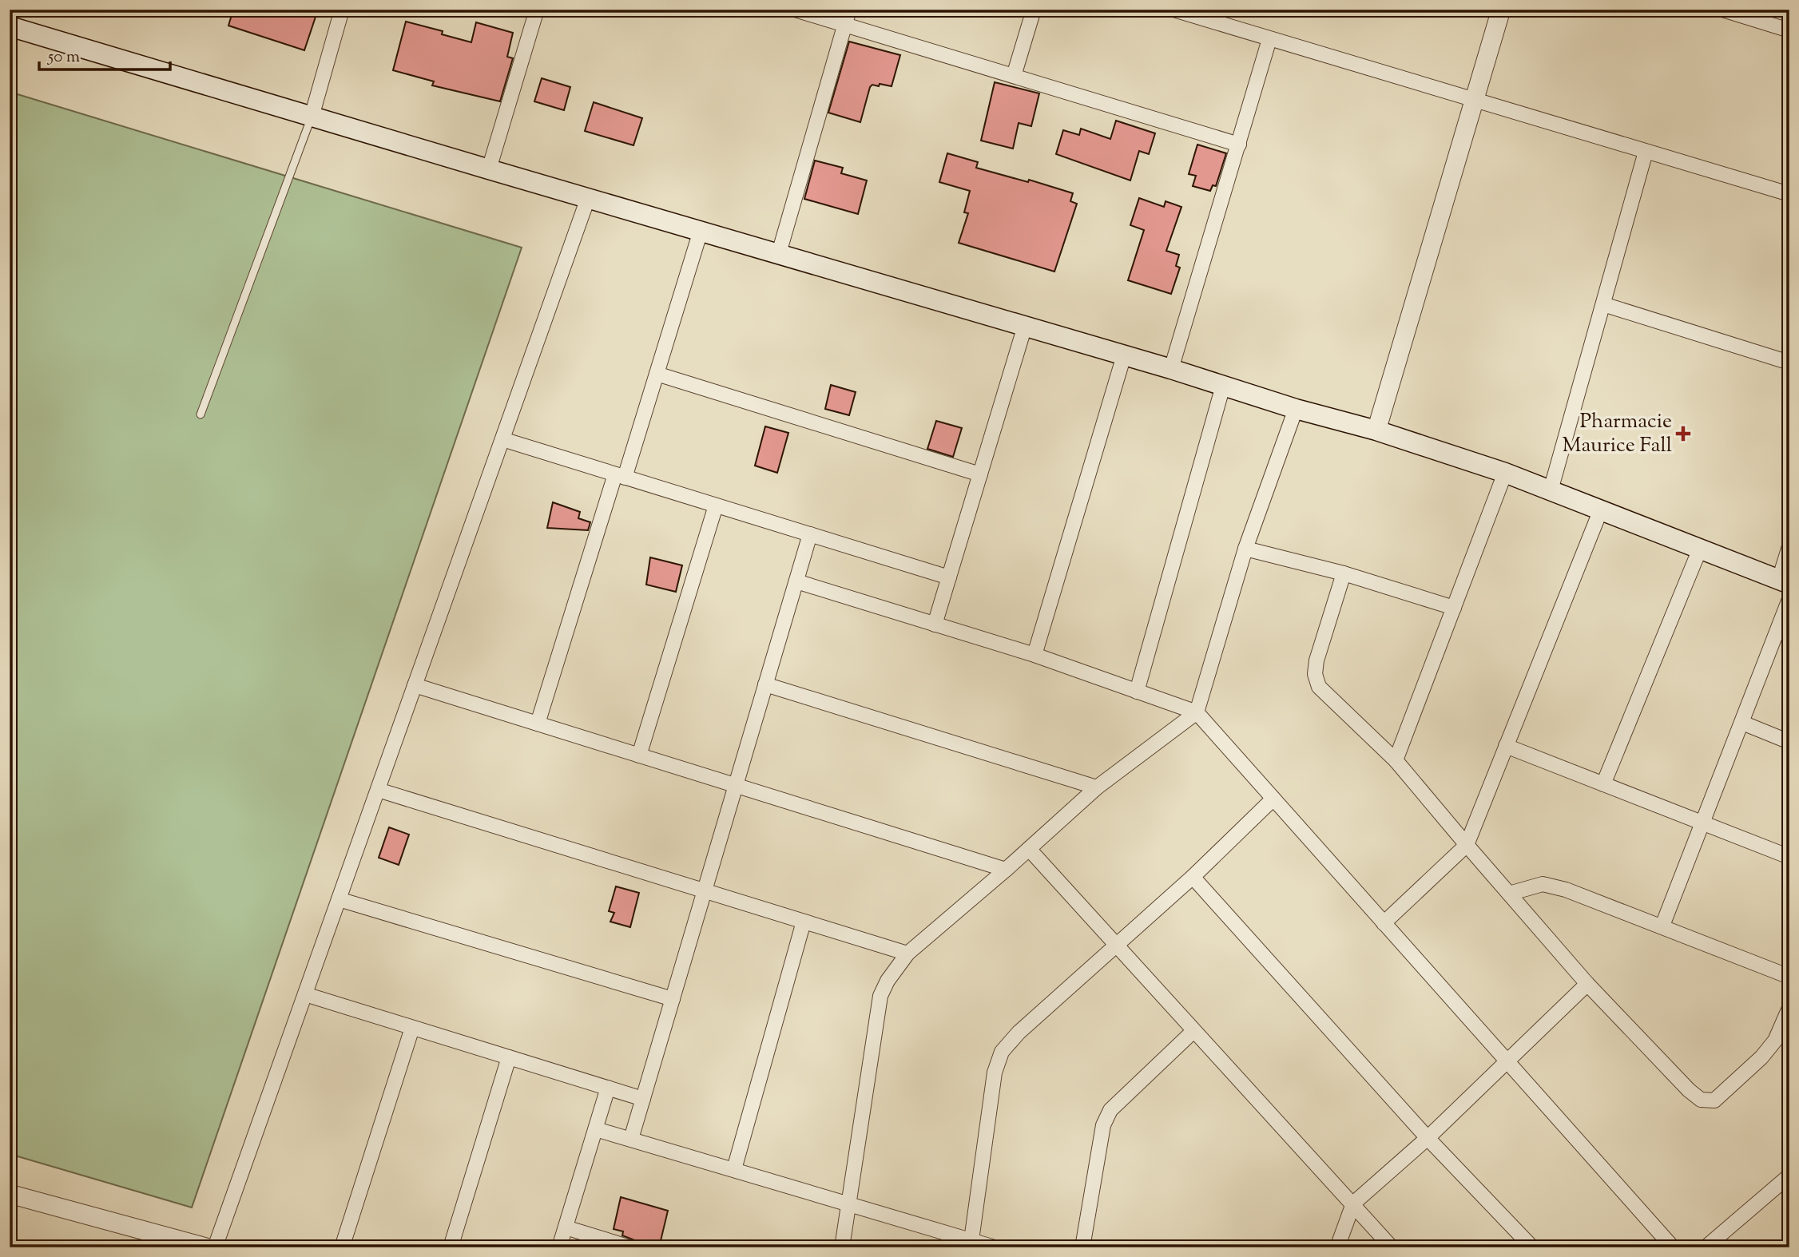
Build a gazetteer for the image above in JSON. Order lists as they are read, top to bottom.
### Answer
{
  "places": {
    "health": ["Pharmacie Maurice Fall"]
  },
  "scale_bar": "50 m"
}
